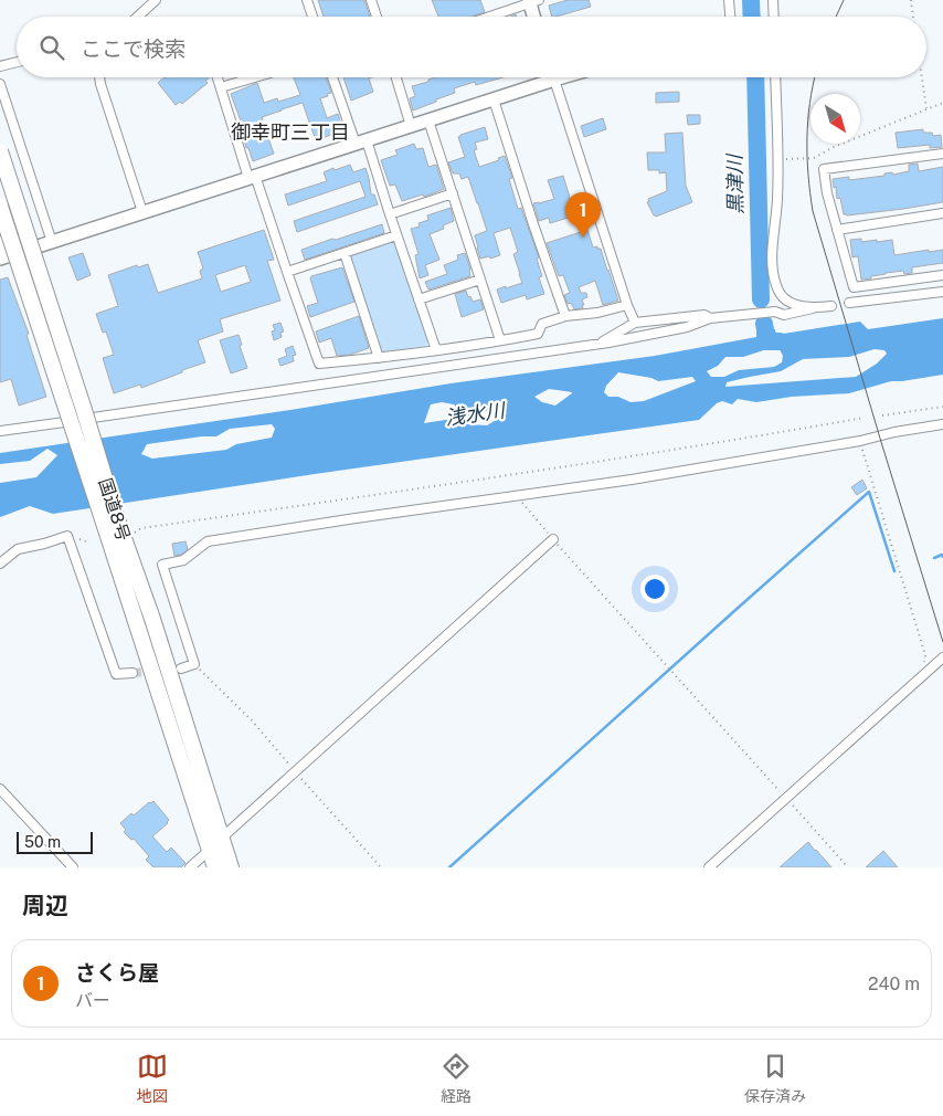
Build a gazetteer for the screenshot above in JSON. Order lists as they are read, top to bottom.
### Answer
{
  "streets": {
    "highway": ["国道8号"]
  },
  "districts": ["御幸町三丁目"],
  "water": ["黒津川", "浅水川"],
  "scale_bar": "50 m",
  "north": "bottom right",
  "page": {
    "search": "ここで検索",
    "pins": "1",
    "scale": "50 m",
    "heading": "周辺",
    "list": [
      {
        "mark": "1",
        "name": "さくら屋",
        "note": "バー",
        "value": "240 m"
      }
    ],
    "nav": ["地図", "経路", "保存済み"]
  }
}
